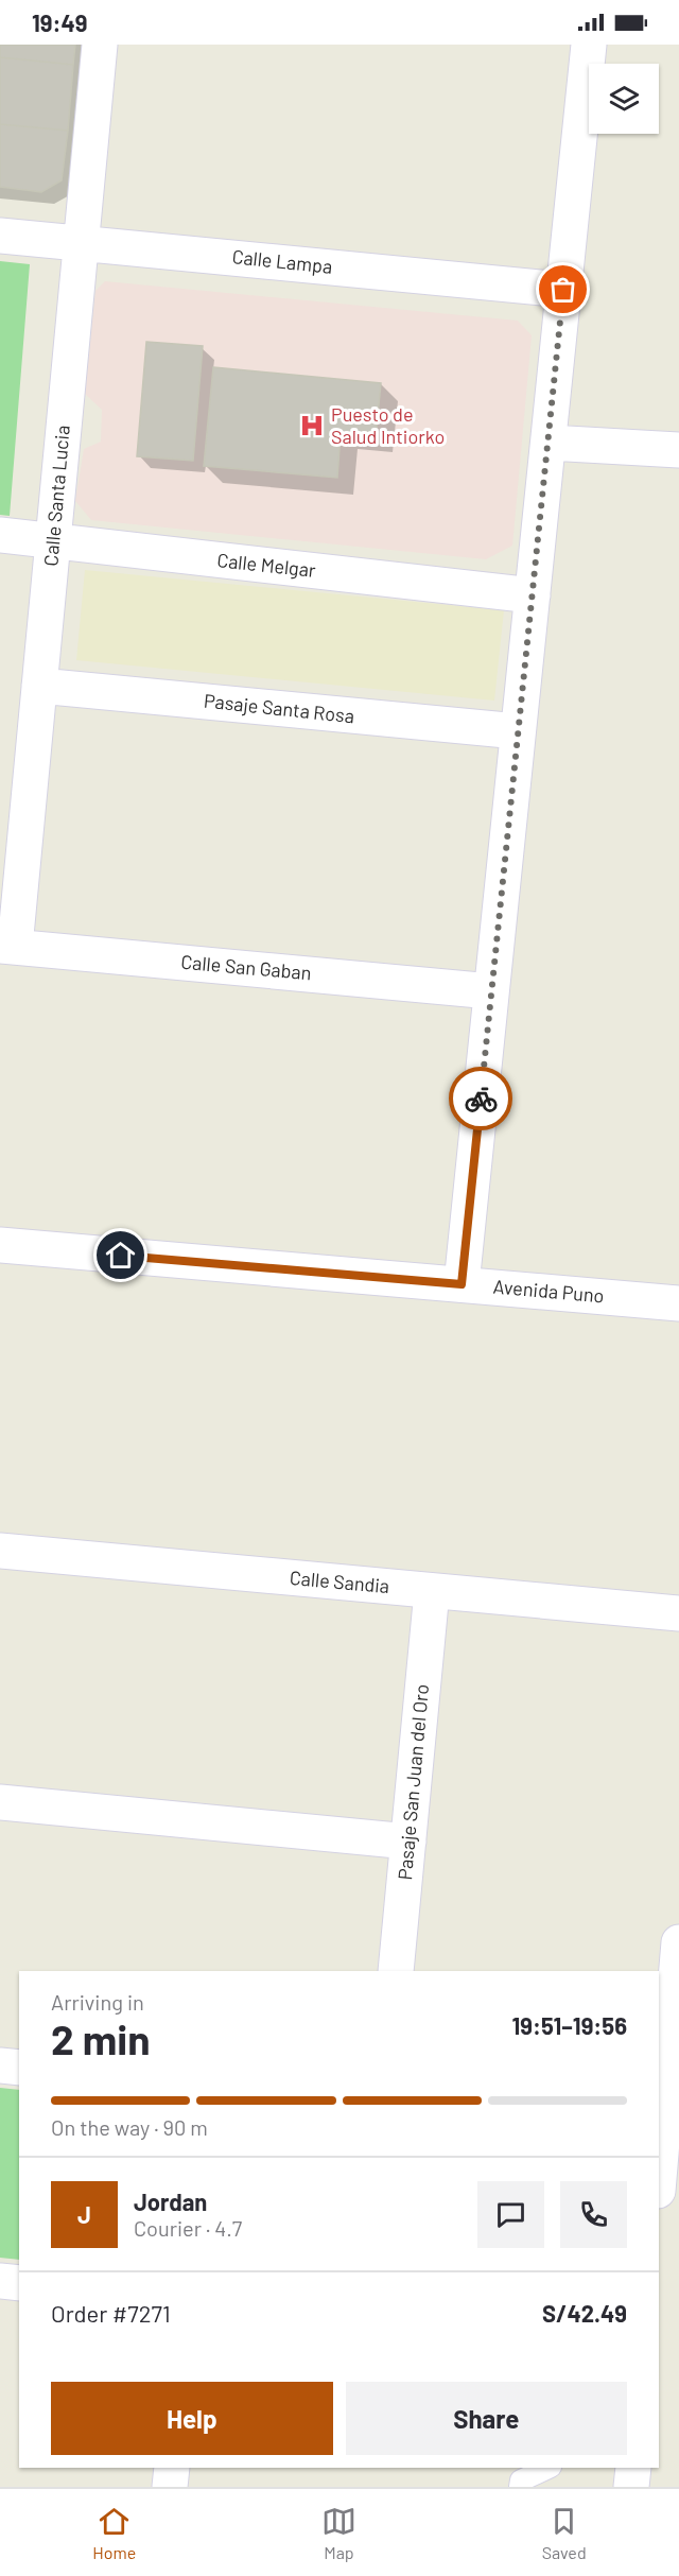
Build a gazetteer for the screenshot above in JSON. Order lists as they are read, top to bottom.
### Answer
{
  "streets": {
    "street": [
      "Calle Lampa",
      "Calle Santa Lucia",
      "Calle Melgar",
      "Pasaje Santa Rosa",
      "Calle San Gaban",
      "Avenida Puno",
      "Calle Sandia",
      "Pasaje San Juan del Oro"
    ]
  },
  "crossings": [
    ["Calle Lampa", "Calle Santa Lucia"],
    ["Calle Santa Lucia", "Calle Melgar"],
    ["Calle Santa Lucia", "Pasaje Santa Rosa"],
    ["Calle Santa Lucia", "Calle San Gaban"],
    ["Calle Sandia", "Pasaje San Juan del Oro"]
  ],
  "places": {
    "hospital": ["Puesto de Salud Intiorko"]
  },
  "page": {
    "status": "19:49",
    "heading": ["2 min", "Arriving in", "19:51–19:56"],
    "panel": [
      "Jordan",
      "Courier · 4.7",
      "Order #7271",
      "S/42.49"
    ],
    "bar": "On the way · 90 m",
    "round": "J",
    "buttons": ["Help", "Share"],
    "tabs": ["Home", "Map", "Saved"]
  }
}
